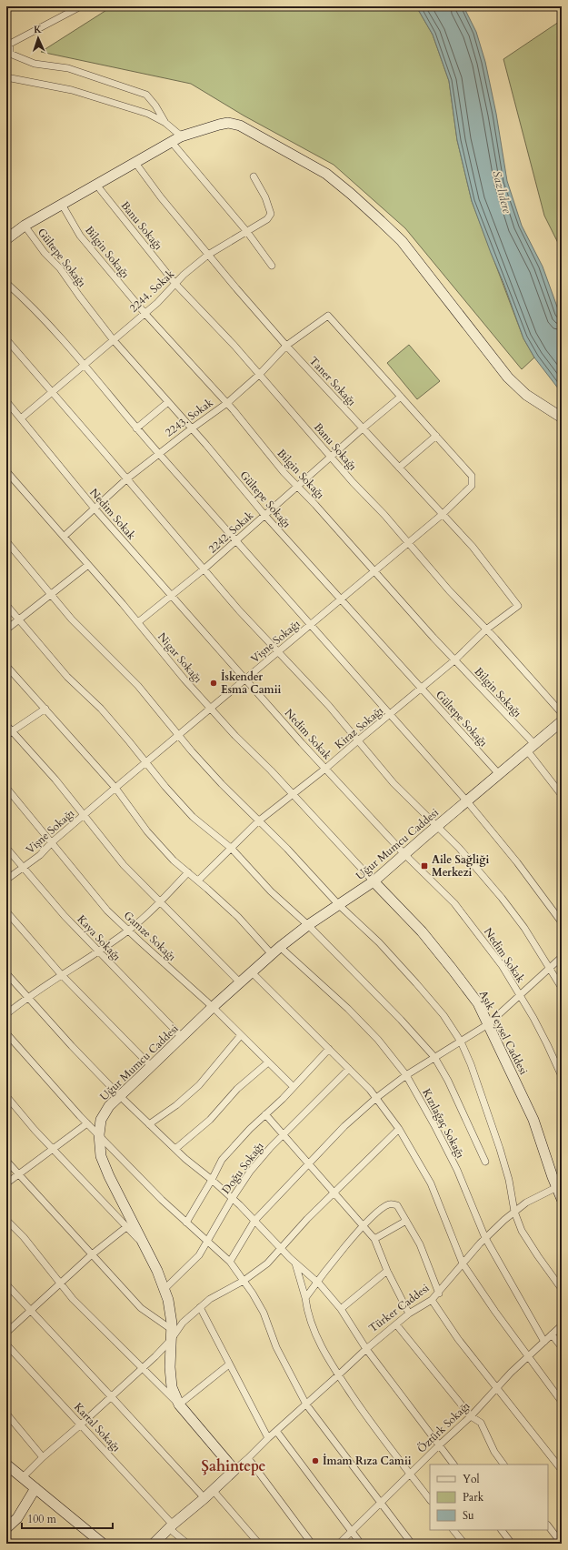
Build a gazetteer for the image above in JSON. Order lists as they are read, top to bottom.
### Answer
{
  "streets": {
    "street": [
      "Banu Sokağı",
      "Bilgin Sokağı",
      "Gültepe Sokağı",
      "2244. Sokak",
      "Taner Sokağı",
      "2243. Sokak",
      "Nedim Sokak",
      "2242. Sokak",
      "Vişne Sokağı",
      "Nigar Sokağı",
      "Kiraz Sokağı",
      "Uğur Mumcu Caddesi",
      "Gamze Sokağı",
      "Kaya Sokağı",
      "Aşık Veysel Caddesi",
      "Kızılağaç Sokağı",
      "Doğu Sokağı",
      "Türker Caddesi",
      "Kartal Sokağı",
      "Öztürk Sokağı"
    ]
  },
  "crossings": [
    ["Banu Sokağı", "2244. Sokak"],
    ["Banu Sokağı", "2243. Sokak"],
    ["Banu Sokağı", "2242. Sokak"],
    ["Banu Sokağı", "Vişne Sokağı"],
    ["Banu Sokağı", "Kiraz Sokağı"],
    ["Bilgin Sokağı", "2244. Sokak"],
    ["Bilgin Sokağı", "2243. Sokak"],
    ["Bilgin Sokağı", "2242. Sokak"],
    ["Bilgin Sokağı", "Vişne Sokağı"],
    ["Bilgin Sokağı", "Kiraz Sokağı"],
    ["Bilgin Sokağı", "Uğur Mumcu Caddesi"],
    ["Gültepe Sokağı", "2244. Sokak"],
    ["Gültepe Sokağı", "2243. Sokak"],
    ["Gültepe Sokağı", "2242. Sokak"],
    ["Gültepe Sokağı", "Vişne Sokağı"],
    ["Gültepe Sokağı", "Kiraz Sokağı"],
    ["Gültepe Sokağı", "Uğur Mumcu Caddesi"],
    ["2244. Sokak", "Taner Sokağı"],
    ["2244. Sokak", "Nedim Sokak"],
    ["Taner Sokağı", "2243. Sokak"],
    ["Taner Sokağı", "2242. Sokak"],
    ["Taner Sokağı", "Vişne Sokağı"],
    ["Taner Sokağı", "Kiraz Sokağı"],
    ["2243. Sokak", "Nedim Sokak"],
    ["2243. Sokak", "2242. Sokak"],
    ["2243. Sokak", "Nigar Sokağı"],
    ["Nedim Sokak", "2242. Sokak"],
    ["Nedim Sokak", "Vişne Sokağı"],
    ["Nedim Sokak", "Kiraz Sokağı"],
    ["Nedim Sokak", "Uğur Mumcu Caddesi"],
    ["2242. Sokak", "Nigar Sokağı"],
    ["Vişne Sokağı", "Nigar Sokağı"],
    ["Vişne Sokağı", "Gamze Sokağı"],
    ["Vişne Sokağı", "Kaya Sokağı"],
    ["Nigar Sokağı", "Kiraz Sokağı"],
    ["Nigar Sokağı", "Uğur Mumcu Caddesi"],
    ["Nigar Sokağı", "Aşık Veysel Caddesi"],
    ["Uğur Mumcu Caddesi", "Gamze Sokağı"],
    ["Uğur Mumcu Caddesi", "Kaya Sokağı"],
    ["Uğur Mumcu Caddesi", "Aşık Veysel Caddesi"],
    ["Uğur Mumcu Caddesi", "Kızılağaç Sokağı"],
    ["Uğur Mumcu Caddesi", "Doğu Sokağı"],
    ["Uğur Mumcu Caddesi", "Türker Caddesi"],
    ["Aşık Veysel Caddesi", "Türker Caddesi"],
    ["Kızılağaç Sokağı", "Türker Caddesi"],
    ["Kızılağaç Sokağı", "Öztürk Sokağı"]
  ],
  "districts": ["Şahintepe"],
  "water": ["Sazlıdere"],
  "places": {
    "other": ["İskender Esma Camii", "İmam Rıza Camii"],
    "transit": ["Aile Sağliği Merkezi"]
  },
  "legend": ["Yol", "Park", "Su"],
  "scale_bar": "100 m",
  "north": "top"
}
